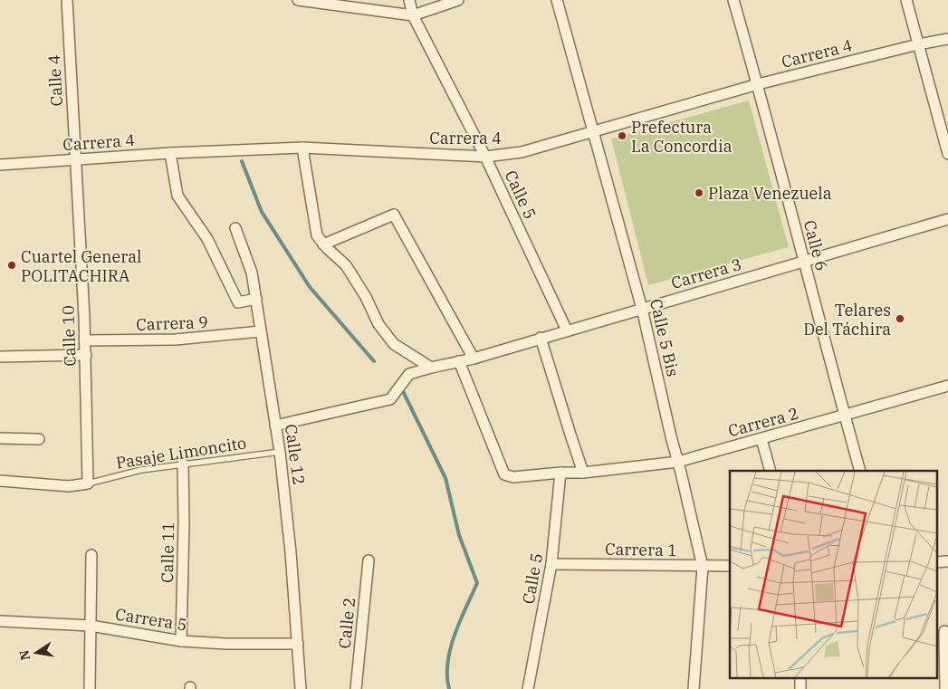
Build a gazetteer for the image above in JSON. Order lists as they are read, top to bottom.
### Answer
{
  "streets": {
    "street": [
      "Carrera 4",
      "Calle 4",
      "Calle 5",
      "Calle 6",
      "Carrera 3",
      "Carrera 9",
      "Calle 10",
      "Calle 5 Bis",
      "Carrera 2",
      "Calle 12",
      "Carrera 1",
      "Calle 11",
      "Carrera 5",
      "Calle 2"
    ],
    "lane": ["Pasaje Limoncito"]
  },
  "crossings": [
    ["Carrera 4", "Calle 4"],
    ["Carrera 4", "Calle 5"],
    ["Carrera 4", "Calle 6"],
    ["Carrera 4", "Calle 10"],
    ["Carrera 4", "Calle 5 Bis"],
    ["Calle 4", "Calle 10"],
    ["Calle 5", "Carrera 3"],
    ["Calle 5", "Carrera 2"],
    ["Calle 5", "Carrera 1"],
    ["Calle 6", "Carrera 3"],
    ["Calle 6", "Carrera 2"],
    ["Carrera 3", "Calle 5 Bis"],
    ["Carrera 3", "Carrera 2"],
    ["Carrera 3", "Calle 12"],
    ["Carrera 9", "Calle 10"],
    ["Carrera 9", "Calle 12"],
    ["Calle 10", "Pasaje Limoncito"],
    ["Calle 5 Bis", "Carrera 2"],
    ["Calle 5 Bis", "Carrera 1"],
    ["Pasaje Limoncito", "Calle 12"],
    ["Pasaje Limoncito", "Calle 11"],
    ["Calle 12", "Carrera 5"],
    ["Calle 11", "Carrera 5"]
  ],
  "places": [
    "Prefectura La Concordia",
    "Plaza Venezuela",
    "Cuartel General POLITACHIRA",
    "Telares Del Táchira"
  ],
  "north": "left"
}
